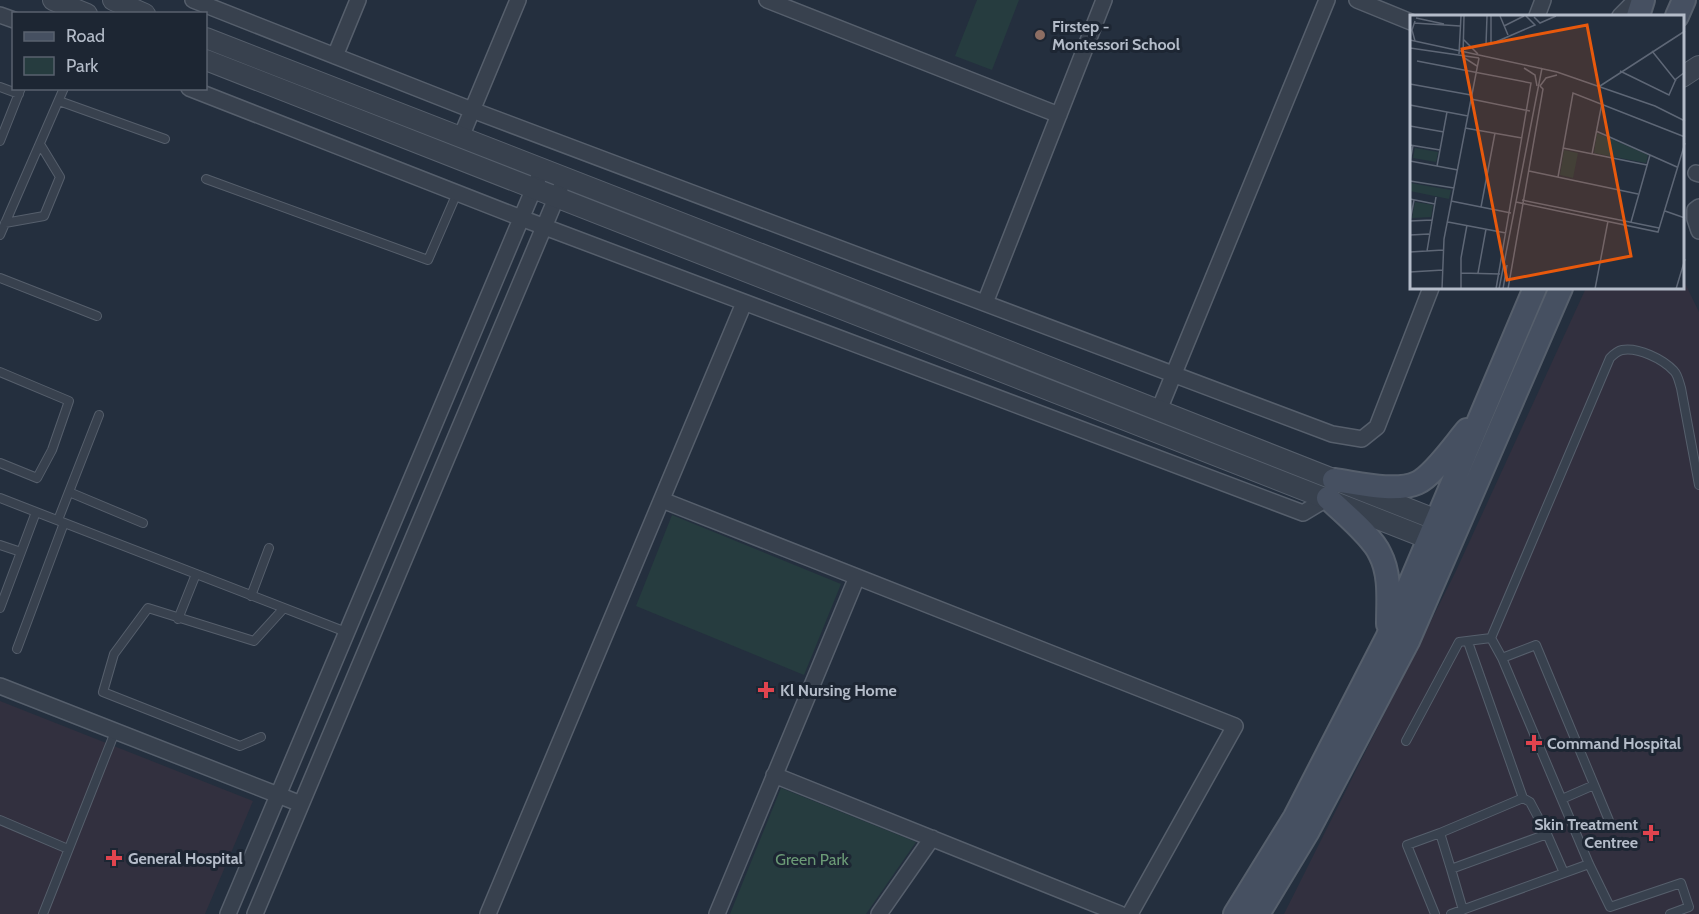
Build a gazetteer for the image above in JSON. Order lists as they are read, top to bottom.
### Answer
{
  "parks": ["Green Park"],
  "places": {
    "other": ["Firstep - Montessori School"],
    "health": [
      "Kl Nursing Home",
      "Command Hospital",
      "Skin Treatment Centree",
      "General Hospital"
    ]
  },
  "legend": ["Road", "Park"]
}
